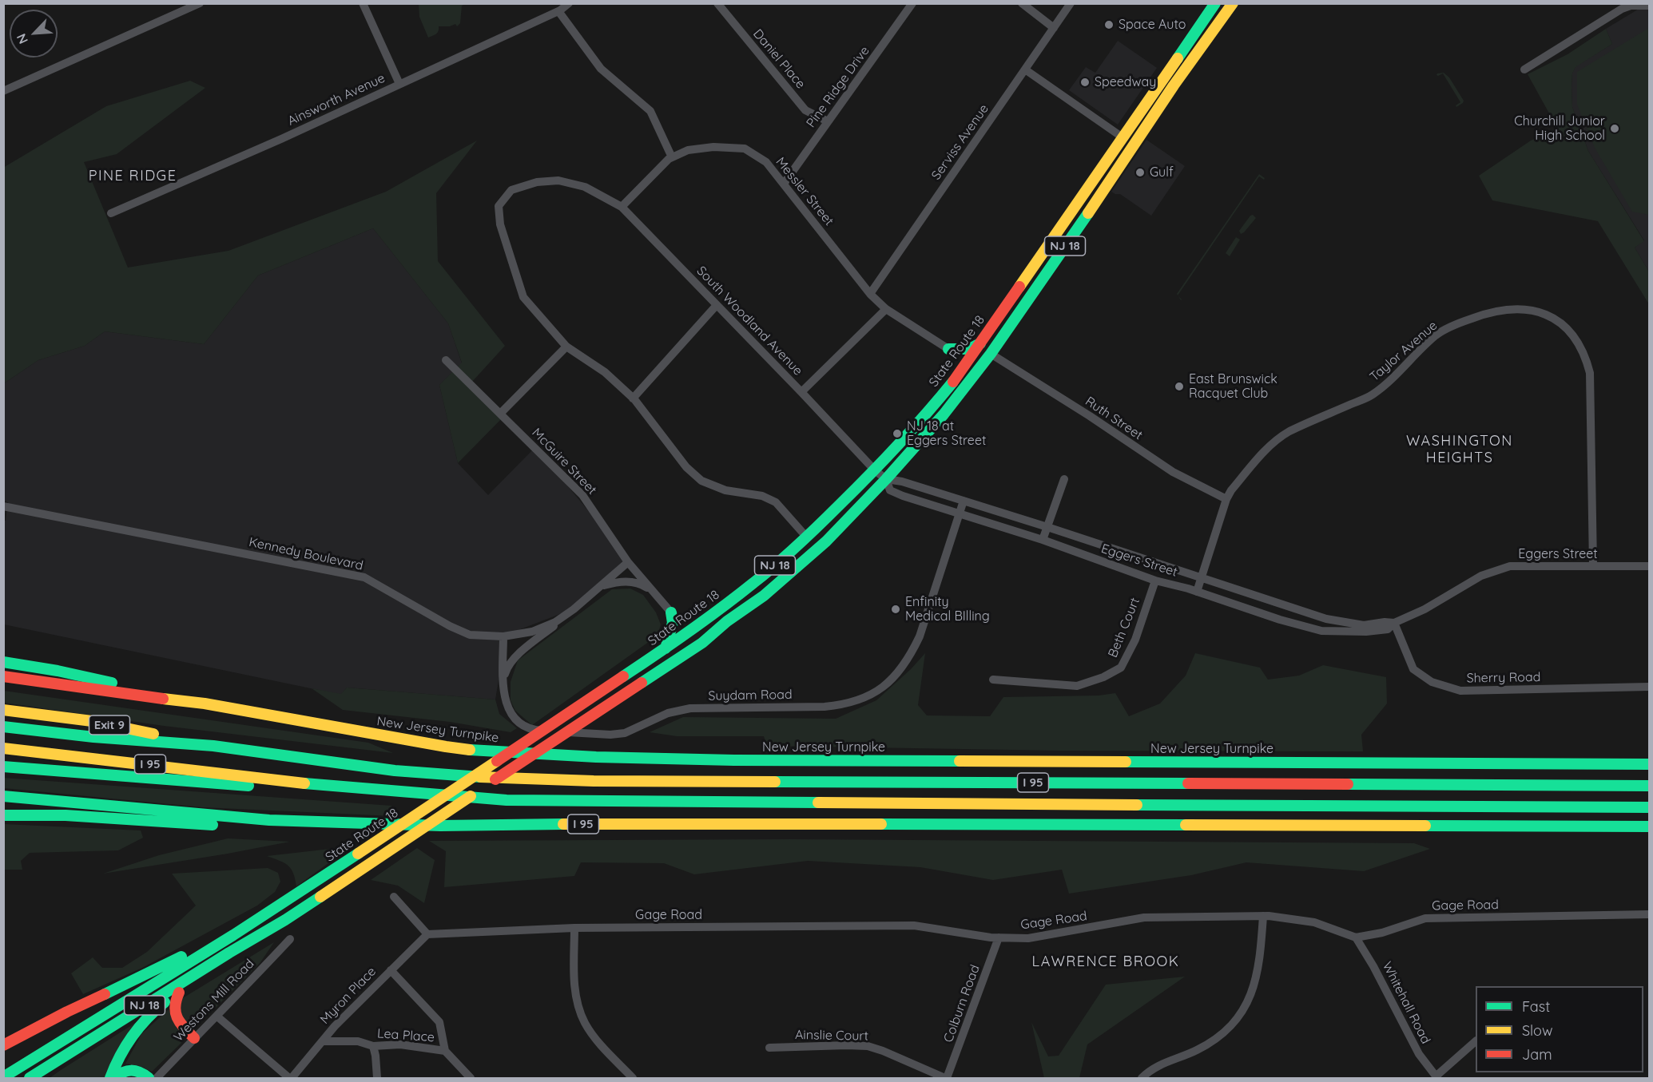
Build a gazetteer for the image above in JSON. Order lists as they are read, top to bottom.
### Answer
{
  "streets": {
    "highway": [
      "NJ 18",
      "State Route 18",
      "Exit 9",
      "New Jersey Turnpike",
      "I 95"
    ],
    "street": [
      "Daniel Place",
      "Pine Ridge Drive",
      "Ainsworth Avenue",
      "Serviss Avenue",
      "Messler Street",
      "South Woodland Avenue",
      "Taylor Avenue",
      "Ruth Street",
      "McGuire Street",
      "Kennedy Boulevard",
      "Eggers Street",
      "Beth Court",
      "Sherry Road",
      "Suydam Road",
      "Gage Road",
      "Myron Place",
      "Westons Mill Road",
      "Whitehall Road",
      "Colburn Road",
      "Lea Place",
      "Ainslie Court"
    ]
  },
  "crossings": [
    ["Daniel Place", "Pine Ridge Drive"],
    ["Pine Ridge Drive", "Messler Street"],
    ["Serviss Avenue", "Messler Street"],
    ["Messler Street", "South Woodland Avenue"],
    ["South Woodland Avenue", "State Route 18"],
    ["South Woodland Avenue", "Eggers Street"],
    ["State Route 18", "Ruth Street"],
    ["State Route 18", "Eggers Street"],
    ["Taylor Avenue", "Ruth Street"],
    ["Taylor Avenue", "Eggers Street"],
    ["McGuire Street", "Kennedy Boulevard"],
    ["Kennedy Boulevard", "Suydam Road"],
    ["Eggers Street", "Beth Court"],
    ["Eggers Street", "Sherry Road"],
    ["Eggers Street", "Suydam Road"],
    ["Exit 9", "I 95"],
    ["Gage Road", "Myron Place"],
    ["Gage Road", "Whitehall Road"],
    ["Gage Road", "Colburn Road"],
    ["Myron Place", "Lea Place"],
    ["Colburn Road", "Ainslie Court"]
  ],
  "districts": ["PINE RIDGE", "WASHINGTON HEIGHTS", "LAWRENCE BROOK"],
  "places": [
    "Space Auto",
    "Speedway",
    "Churchill Junior High School",
    "Gulf",
    "East Brunswick Racquet Club",
    "NJ 18 at Eggers Street",
    "Enfinity Medical BIlling"
  ],
  "legend": ["Fast", "Slow", "Jam"],
  "north": "bottom left"
}
